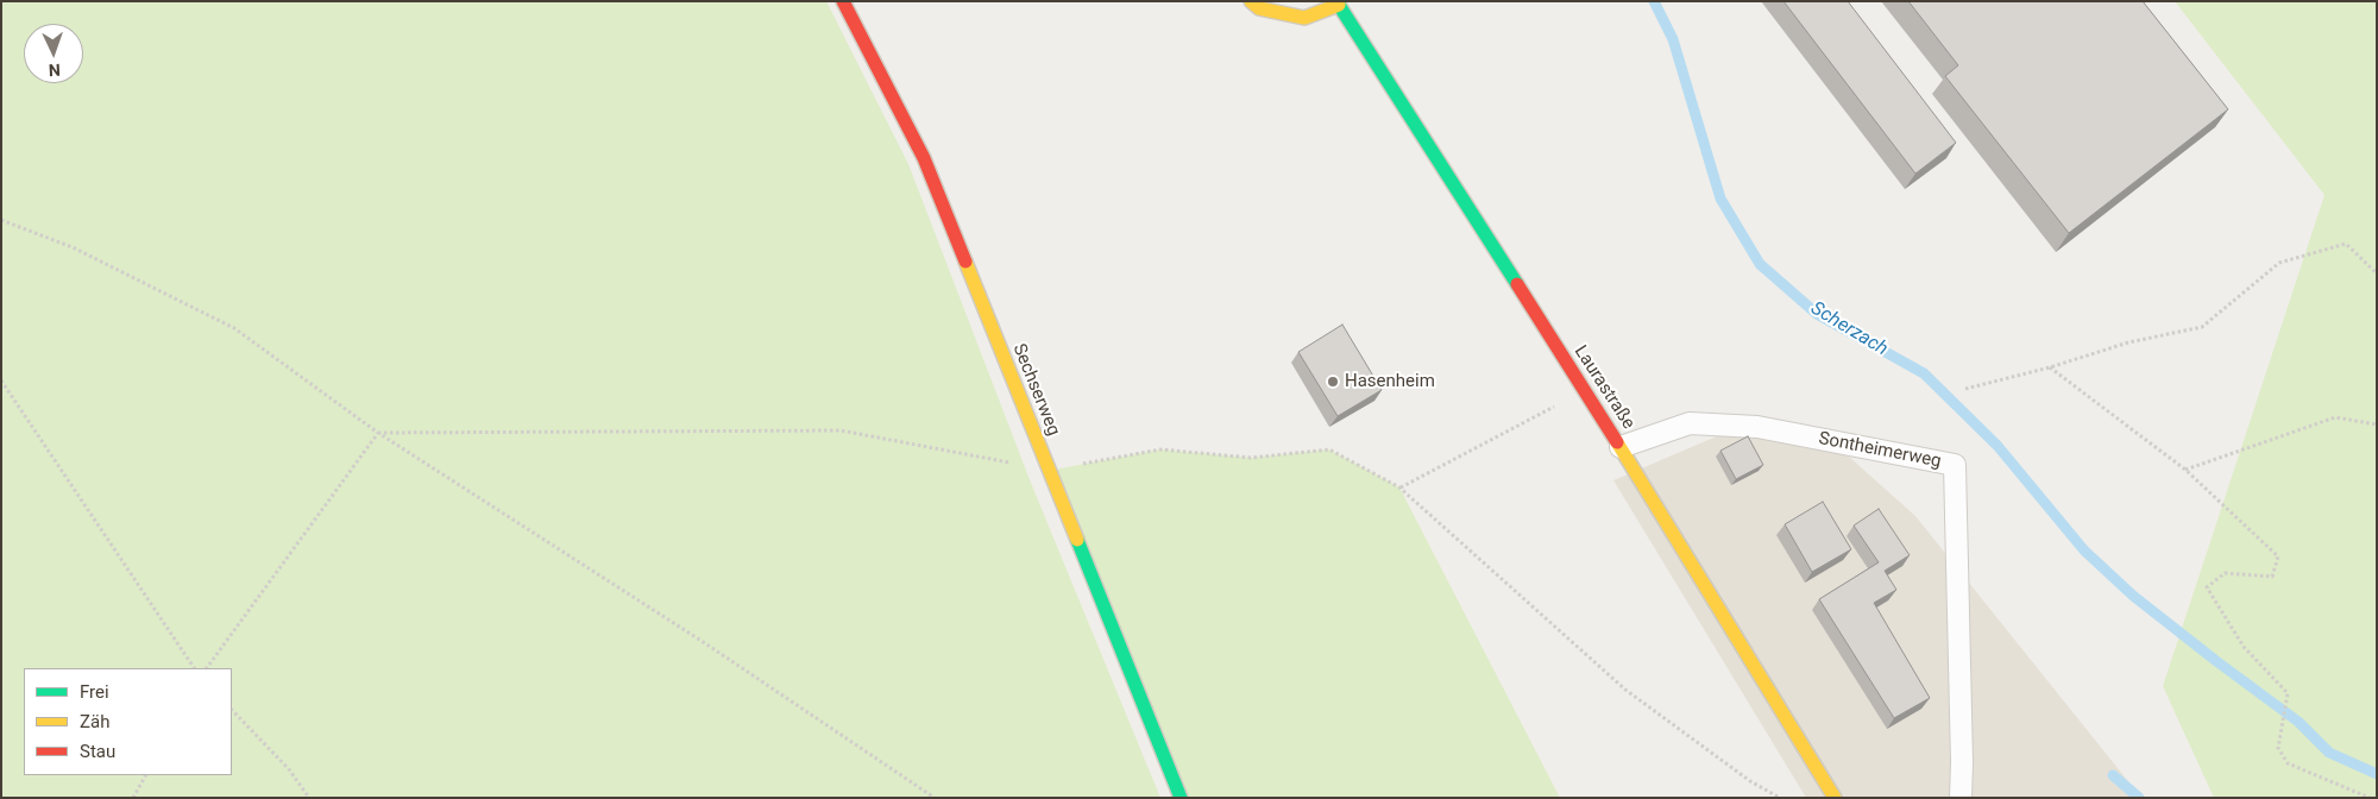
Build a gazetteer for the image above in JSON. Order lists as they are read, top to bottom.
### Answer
{
  "streets": {
    "street": ["Laurastraße", "Sechserweg"],
    "lane": ["Sontheimerweg"]
  },
  "crossings": [
    ["Laurastraße", "Sontheimerweg"]
  ],
  "water": ["Scherzach"],
  "places": ["Hasenheim"],
  "legend": ["Frei", "Zäh", "Stau"],
  "north": "bottom"
}
